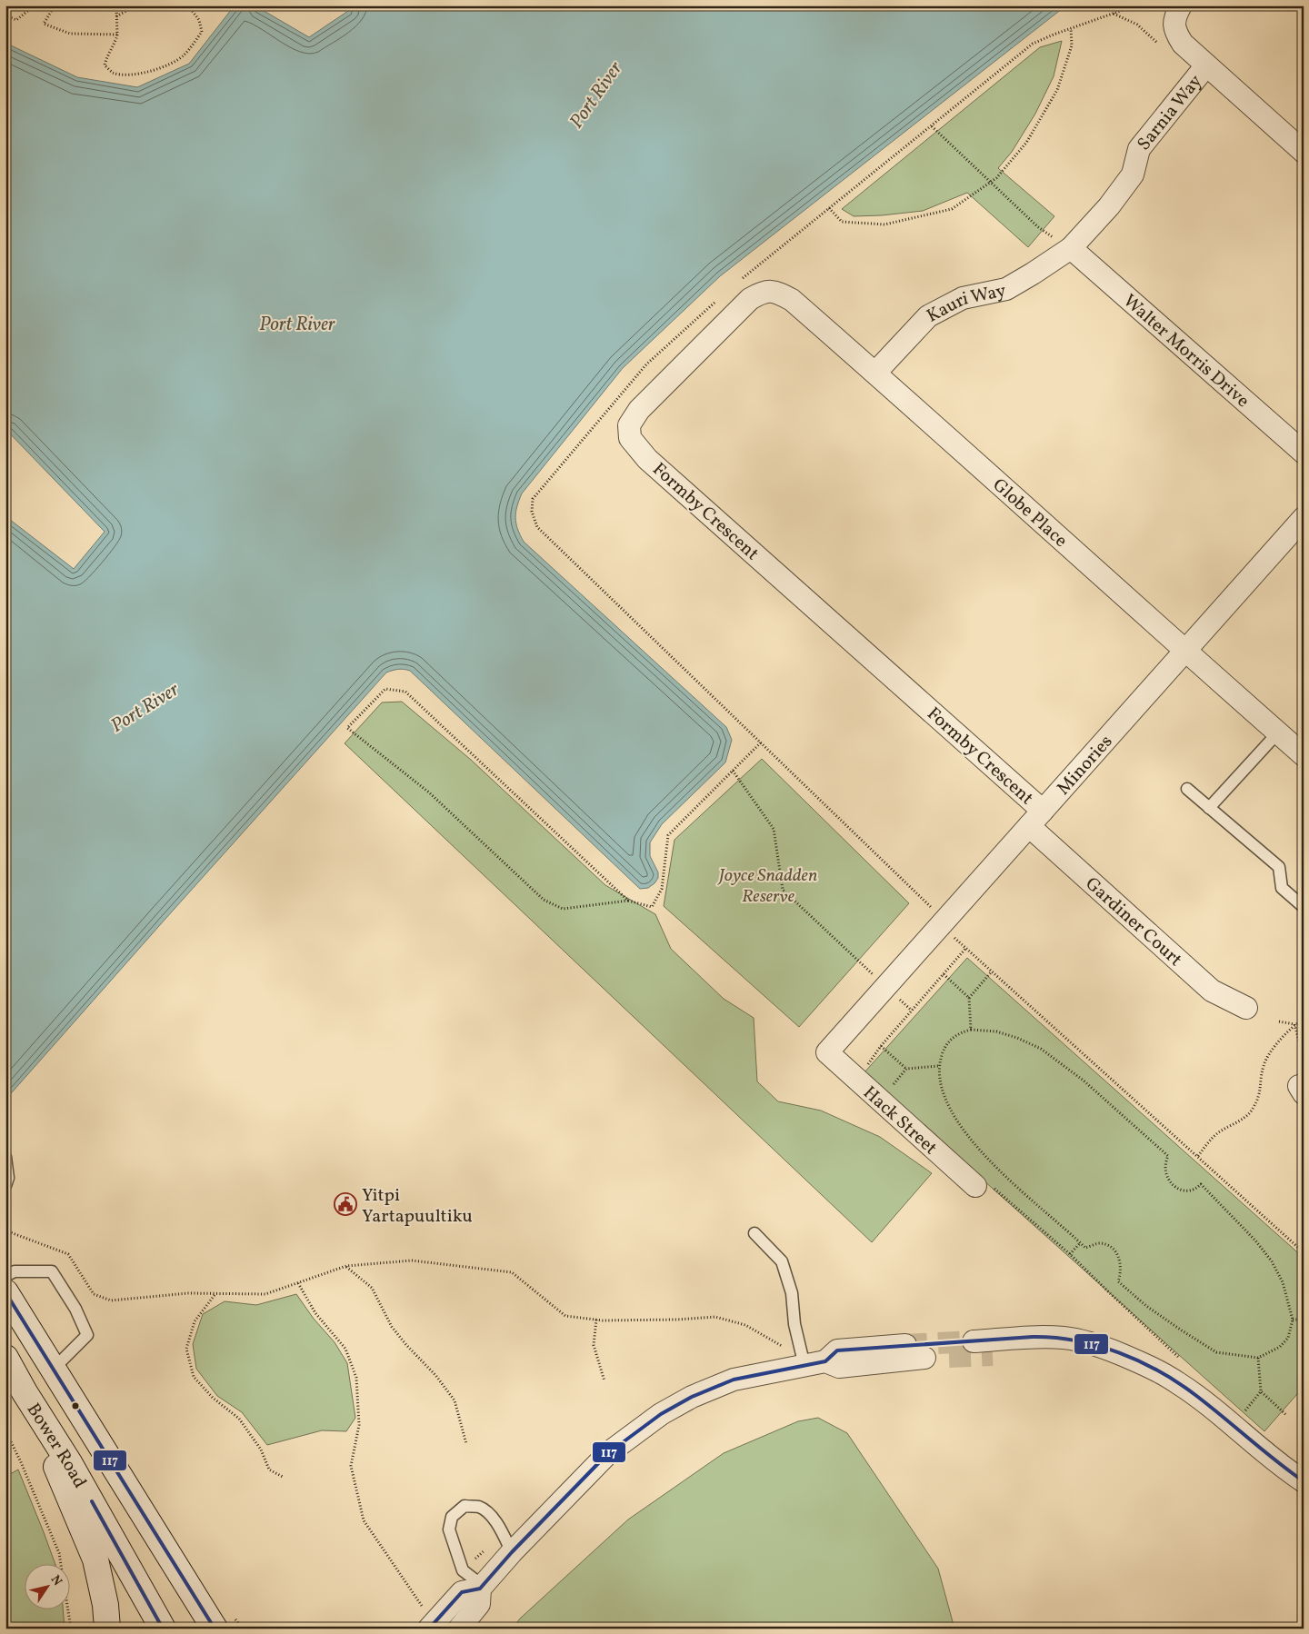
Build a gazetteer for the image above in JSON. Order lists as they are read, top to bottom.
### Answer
{
  "streets": {
    "main road": ["Bower Road"],
    "street": [
      "Sarnia Way",
      "Kauri Way",
      "Walter Morris Drive",
      "Formby Crescent",
      "Globe Place",
      "Minories",
      "Gardiner Court",
      "Hack Street"
    ]
  },
  "crossings": [
    ["Sarnia Way", "Kauri Way"],
    ["Sarnia Way", "Walter Morris Drive"],
    ["Kauri Way", "Walter Morris Drive"],
    ["Kauri Way", "Formby Crescent"],
    ["Kauri Way", "Globe Place"],
    ["Formby Crescent", "Globe Place"],
    ["Formby Crescent", "Minories"],
    ["Formby Crescent", "Gardiner Court"],
    ["Globe Place", "Minories"],
    ["Minories", "Gardiner Court"],
    ["Minories", "Hack Street"]
  ],
  "water": ["Port River"],
  "parks": ["Joyce Snadden Reserve"],
  "places": {
    "public building": ["Yitpi Yartapuultiku"]
  },
  "lines": ["transit line 117"],
  "north": "top right"
}
